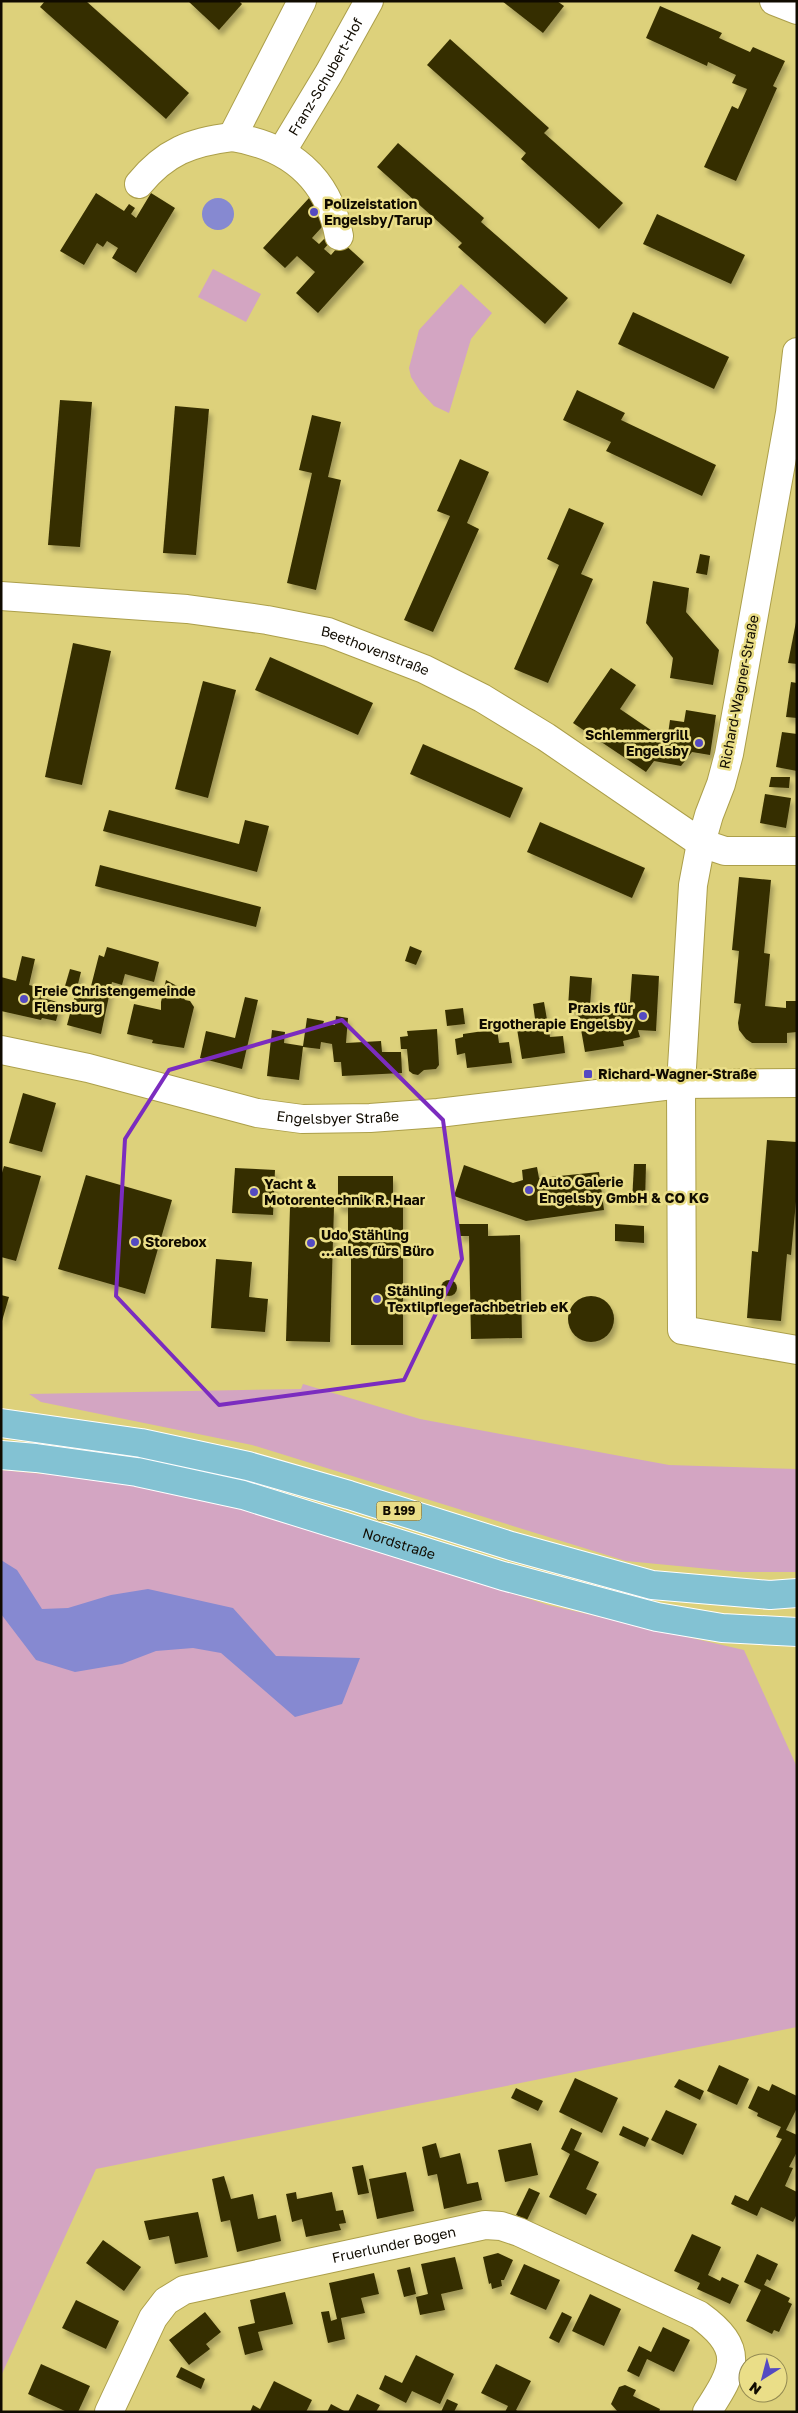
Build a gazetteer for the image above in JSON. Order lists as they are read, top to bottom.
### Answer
{
  "streets": {
    "main road": ["B 199", "Nordstraße"],
    "street": [
      "Franz-Schubert-Hof",
      "Beethovenstraße",
      "Richard-Wagner-Straße",
      "Engelsbyer Straße",
      "Fruerlunder Bogen"
    ]
  },
  "crossings": [
    ["Beethovenstraße", "Richard-Wagner-Straße"],
    ["Richard-Wagner-Straße", "Engelsbyer Straße"]
  ],
  "places": {
    "other": [
      "Polizeistation Engelsby/Tarup",
      "Schlemmergrill Engelsby",
      "Freie Christengemeinde Flensburg",
      "Praxis für Ergotherapie Engelsby",
      "Auto Galerie Engelsby GmbH & CO KG",
      "Yacht & Motorentechnik R. Haar",
      "Storebox",
      "Udo Stähling …alles fürs Büro",
      "Stähling Textilpflegefachbetrieb eK"
    ],
    "transit": ["Richard-Wagner-Straße"]
  },
  "north": "bottom left"
}
